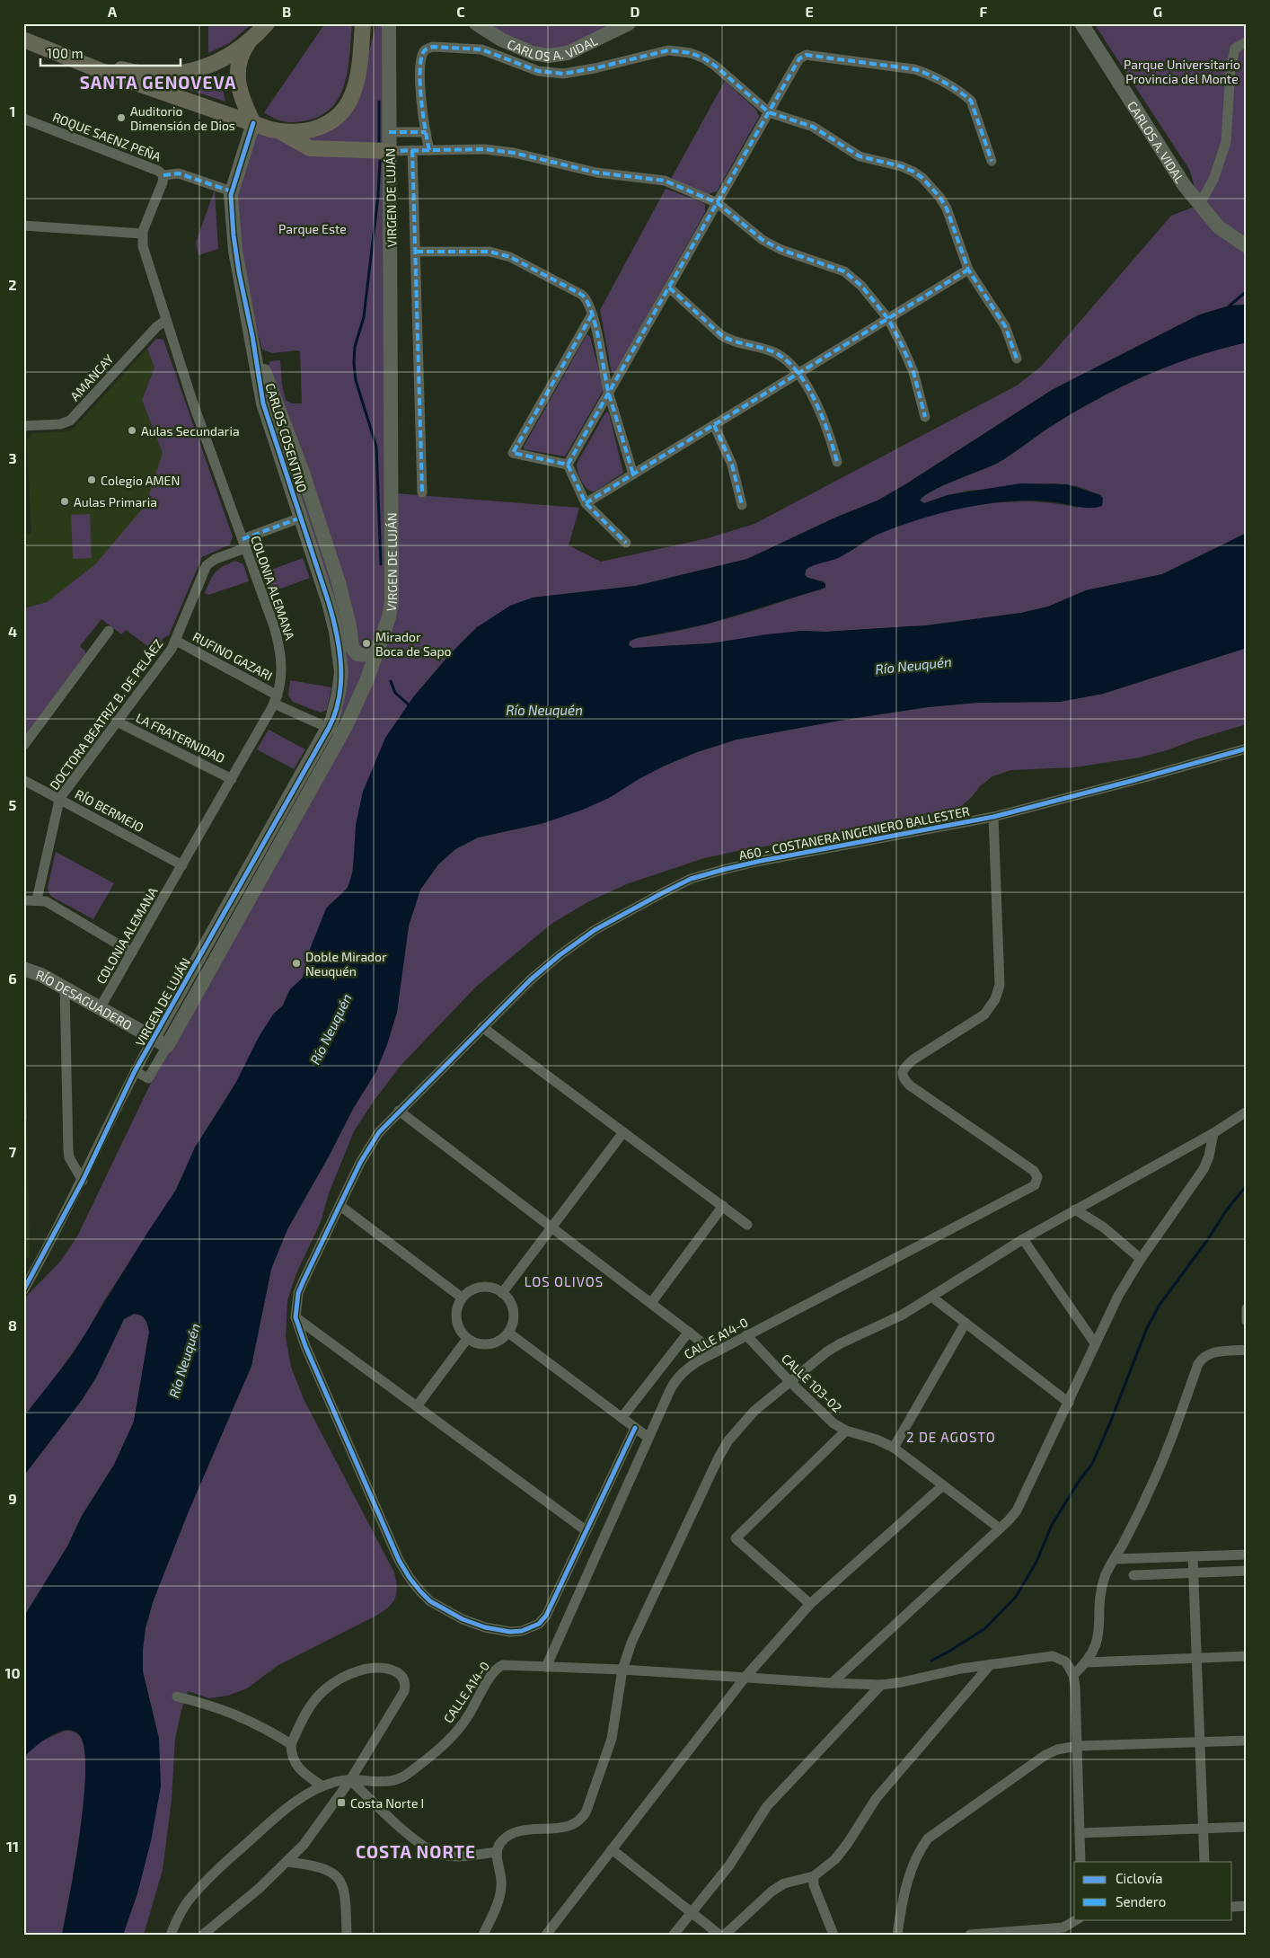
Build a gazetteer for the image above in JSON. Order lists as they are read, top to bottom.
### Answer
{
  "streets": {
    "street": [
      "CARLOS A. VIDAL",
      "ROQUE SAENZ PEÑA",
      "VIRGEN DE LUJÁN",
      "AMANCAY",
      "CARLOS COSENTINO",
      "COLONIA ALEMANA",
      "RUFINO GAZARI",
      "DOCTORA BEATRIZ B. DE PELÁEZ",
      "LA FRATERNIDAD",
      "RÍO BERMEJO",
      "A60 - COSTANERA INGENIERO BALLESTER",
      "RÍO DESAGUADERO",
      "CALLE A14-0",
      "CALLE 103-02"
    ]
  },
  "crossings": [
    ["ROQUE SAENZ PEÑA", "CARLOS COSENTINO"],
    ["VIRGEN DE LUJÁN", "CARLOS COSENTINO"],
    ["VIRGEN DE LUJÁN", "RUFINO GAZARI"],
    ["VIRGEN DE LUJÁN", "RÍO DESAGUADERO"],
    ["AMANCAY", "COLONIA ALEMANA"],
    ["CARLOS COSENTINO", "RUFINO GAZARI"],
    ["CARLOS COSENTINO", "DOCTORA BEATRIZ B. DE PELÁEZ"],
    ["COLONIA ALEMANA", "RUFINO GAZARI"],
    ["COLONIA ALEMANA", "DOCTORA BEATRIZ B. DE PELÁEZ"],
    ["COLONIA ALEMANA", "LA FRATERNIDAD"],
    ["COLONIA ALEMANA", "RÍO BERMEJO"],
    ["COLONIA ALEMANA", "RÍO DESAGUADERO"],
    ["RUFINO GAZARI", "DOCTORA BEATRIZ B. DE PELÁEZ"],
    ["DOCTORA BEATRIZ B. DE PELÁEZ", "LA FRATERNIDAD"],
    ["DOCTORA BEATRIZ B. DE PELÁEZ", "RÍO BERMEJO"],
    ["A60 - COSTANERA INGENIERO BALLESTER", "CALLE A14-0"],
    ["CALLE A14-0", "CALLE 103-02"]
  ],
  "districts": [
    "SANTA GENOVEVA",
    "LOS OLIVOS",
    "2 DE AGOSTO",
    "COSTA NORTE"
  ],
  "water": ["Río Neuquén"],
  "parks": ["Parque Universitario Provincia del Monte", "Parque Este"],
  "places": {
    "other": [
      "Auditorio Dimensión de Dios",
      "Aulas Secundaria",
      "Colegio AMEN",
      "Aulas Primaria",
      "Mirador Boca de Sapo",
      "Doble Mirador Neuquén"
    ],
    "transit": ["Costa Norte I"]
  },
  "legend": ["Ciclovía", "Sendero"],
  "scale_bar": "100 m",
  "grid": {
    "columns": [
      "A",
      "B",
      "C",
      "D",
      "E",
      "F",
      "G"
    ],
    "rows": [
      "1",
      "2",
      "3",
      "4",
      "5",
      "6",
      "7",
      "8",
      "9",
      "10",
      "11"
    ]
  }
}
